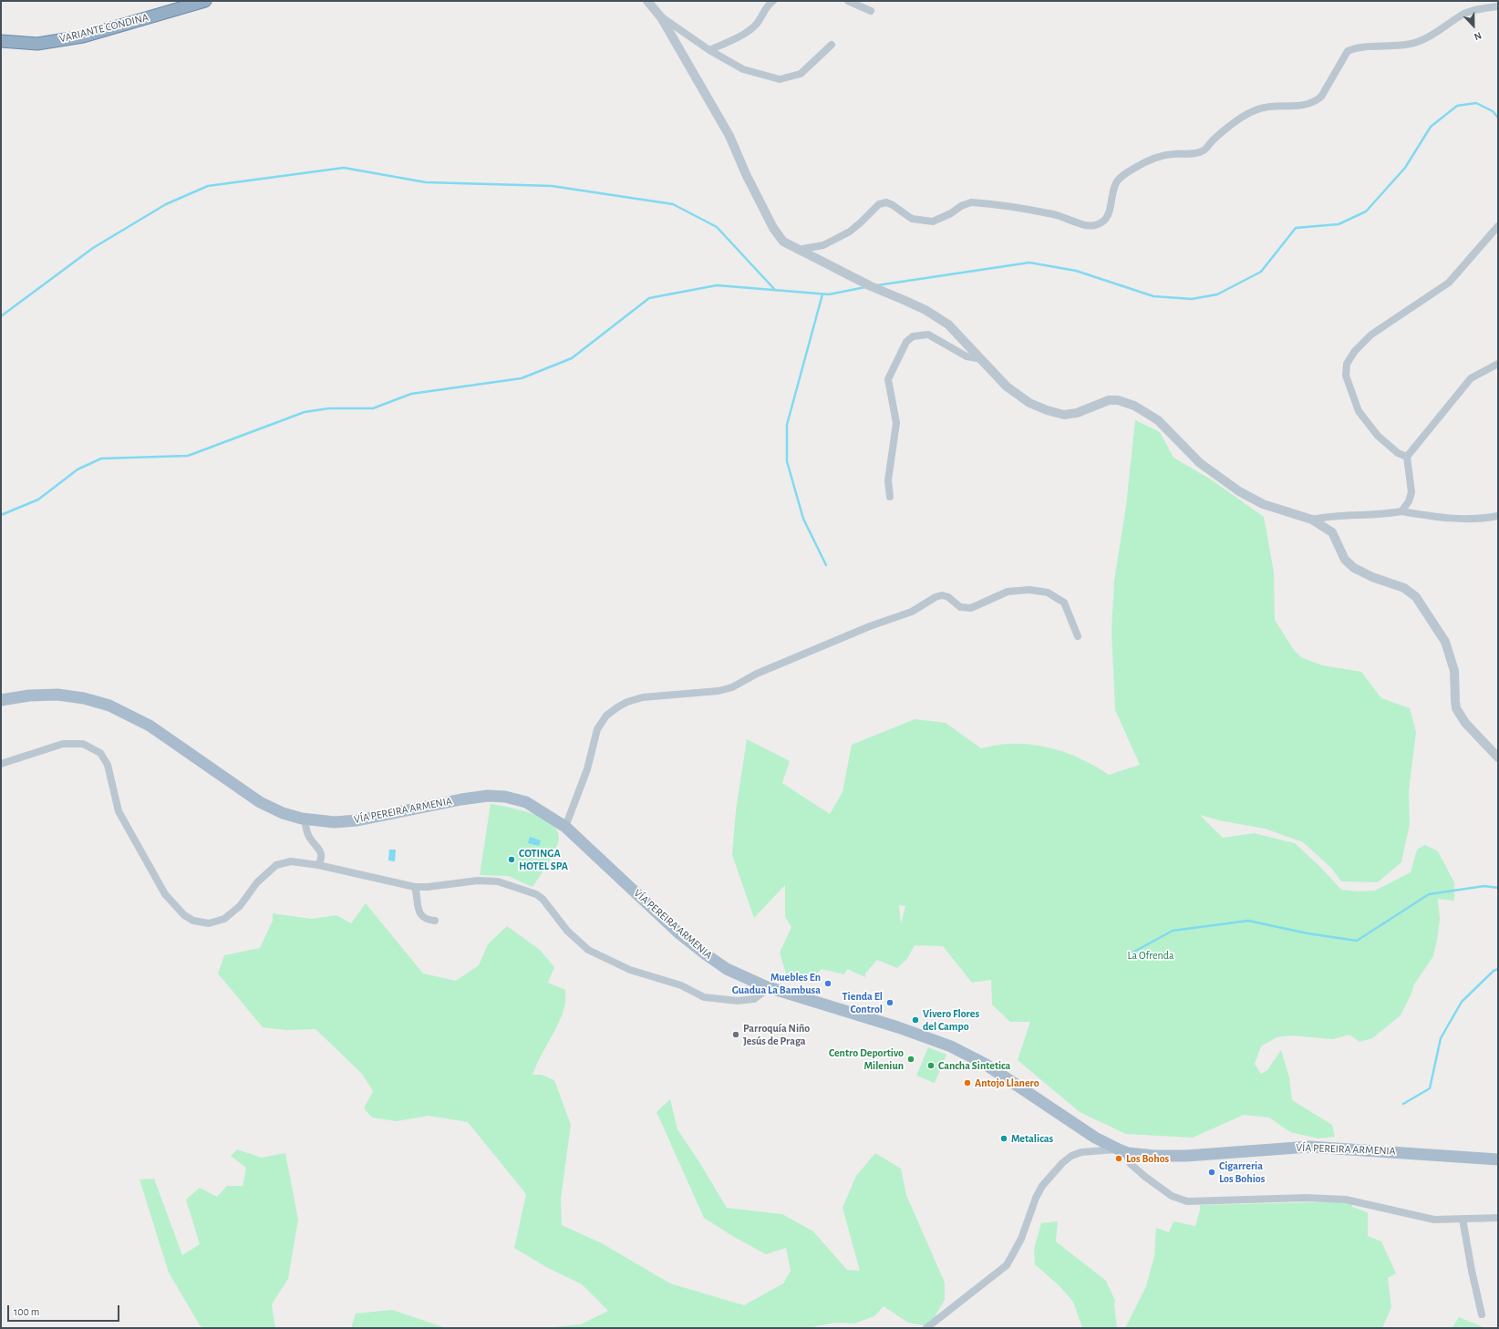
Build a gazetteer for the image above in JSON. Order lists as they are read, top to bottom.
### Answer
{
  "streets": {
    "highway": ["VARIANTE CONDINA"],
    "main road": ["VÍA PEREIRA ARMENIA"]
  },
  "parks": ["La Ofrenda"],
  "places": [
    "COTINGA HOTEL SPA",
    "Muebles En Guadua La Bambusa",
    "Tienda El Control",
    "Vivero Flores del Campo",
    "Parroquía Niño Jesús de Praga",
    "Centro Deportivo Mileniun",
    "Cancha Sintetica",
    "Antojo Llanero",
    "Metalicas",
    "Los Bohos",
    "Cigarreria Los Bohios"
  ],
  "scale_bar": "100 m",
  "north": "bottom"
}
